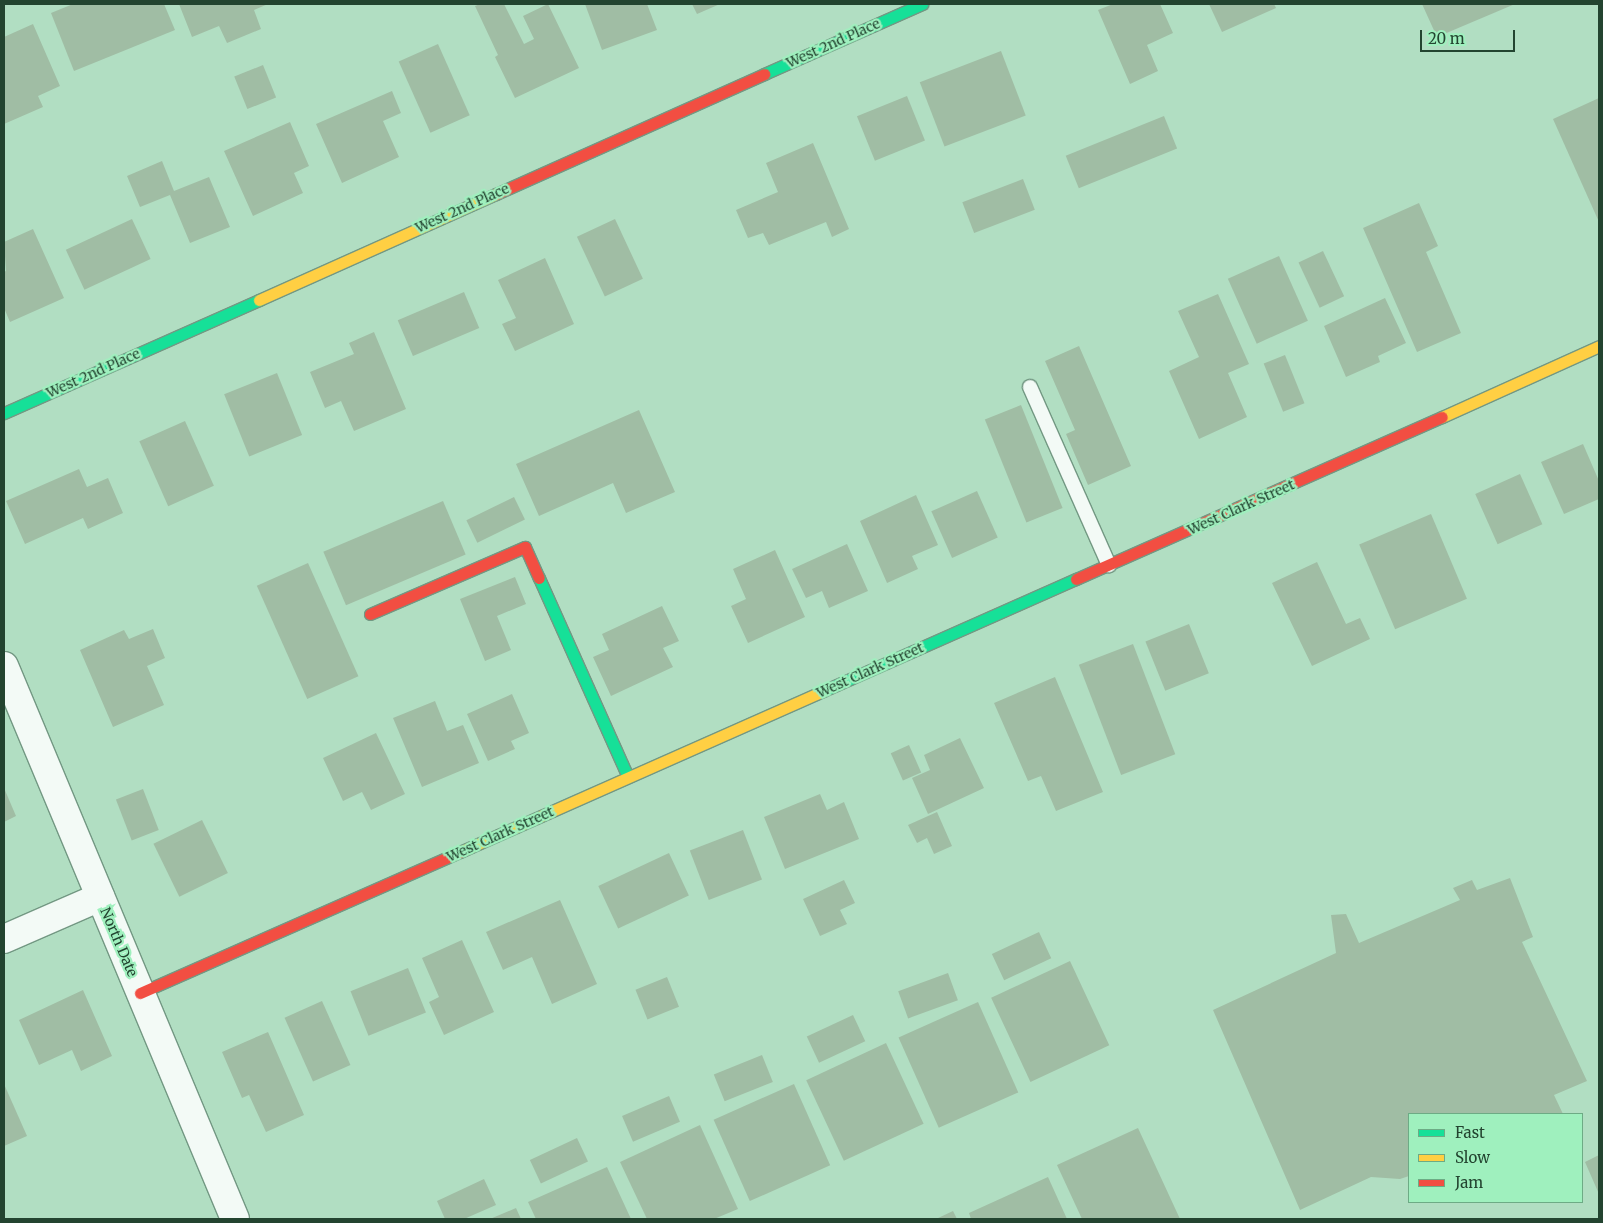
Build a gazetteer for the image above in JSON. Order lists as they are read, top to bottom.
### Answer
{
  "streets": {
    "street": ["West 2nd Place", "West Clark Street", "North Date"]
  },
  "crossings": [
    ["West Clark Street", "North Date"]
  ],
  "legend": ["Fast", "Slow", "Jam"],
  "scale_bar": "20 m"
}
